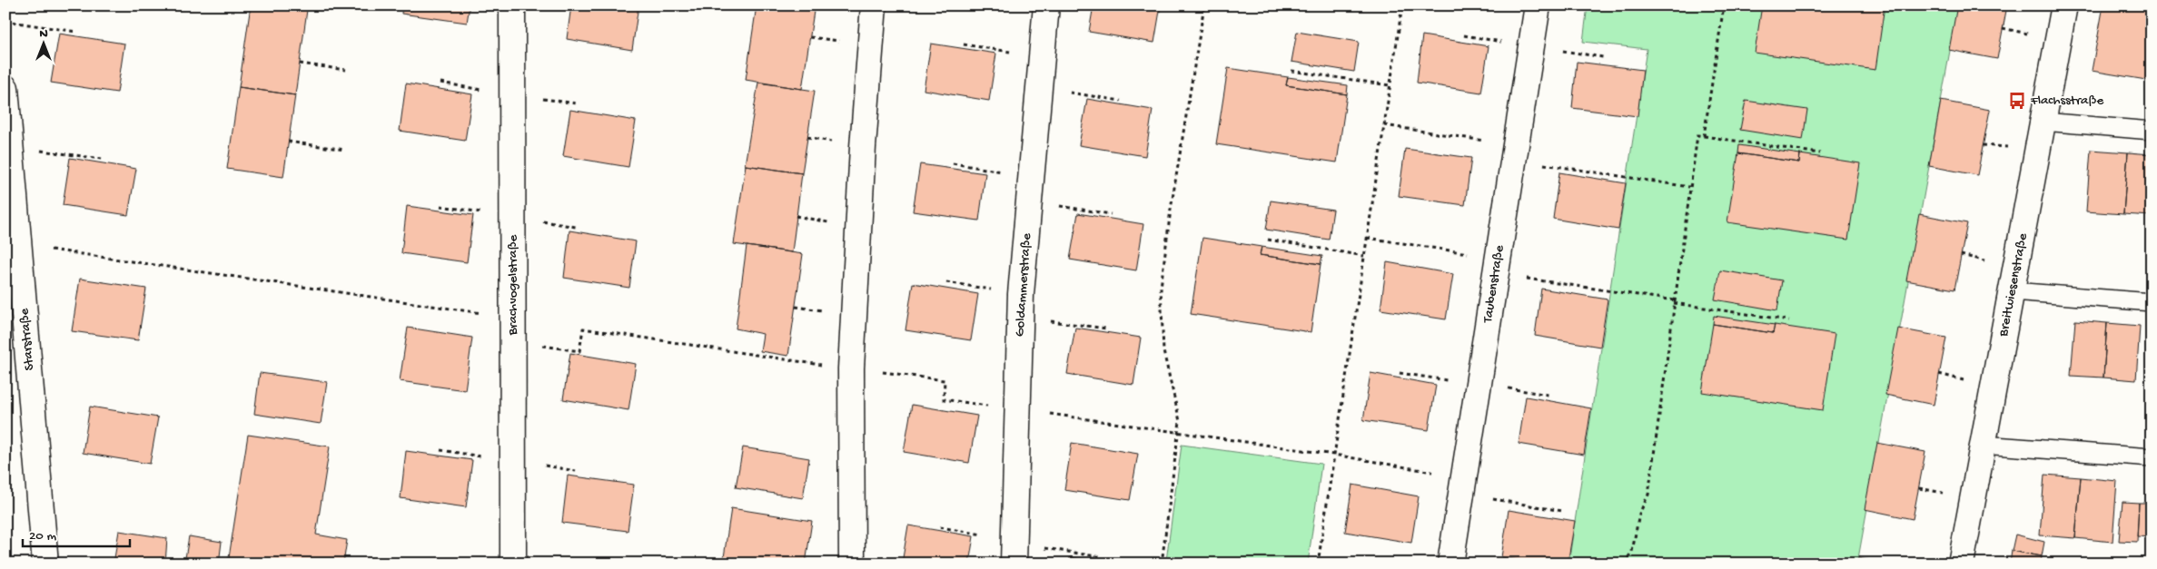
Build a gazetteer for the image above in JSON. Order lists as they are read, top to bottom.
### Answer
{
  "streets": {
    "street": [
      "Taubenstraße",
      "Brachvogelstraße",
      "Goldammerstraße",
      "Breitwiesenstraße",
      "Starstraße"
    ]
  },
  "places": {
    "bus stop": ["Flachsstraße"]
  },
  "scale_bar": "20 m",
  "north": "top"
}
